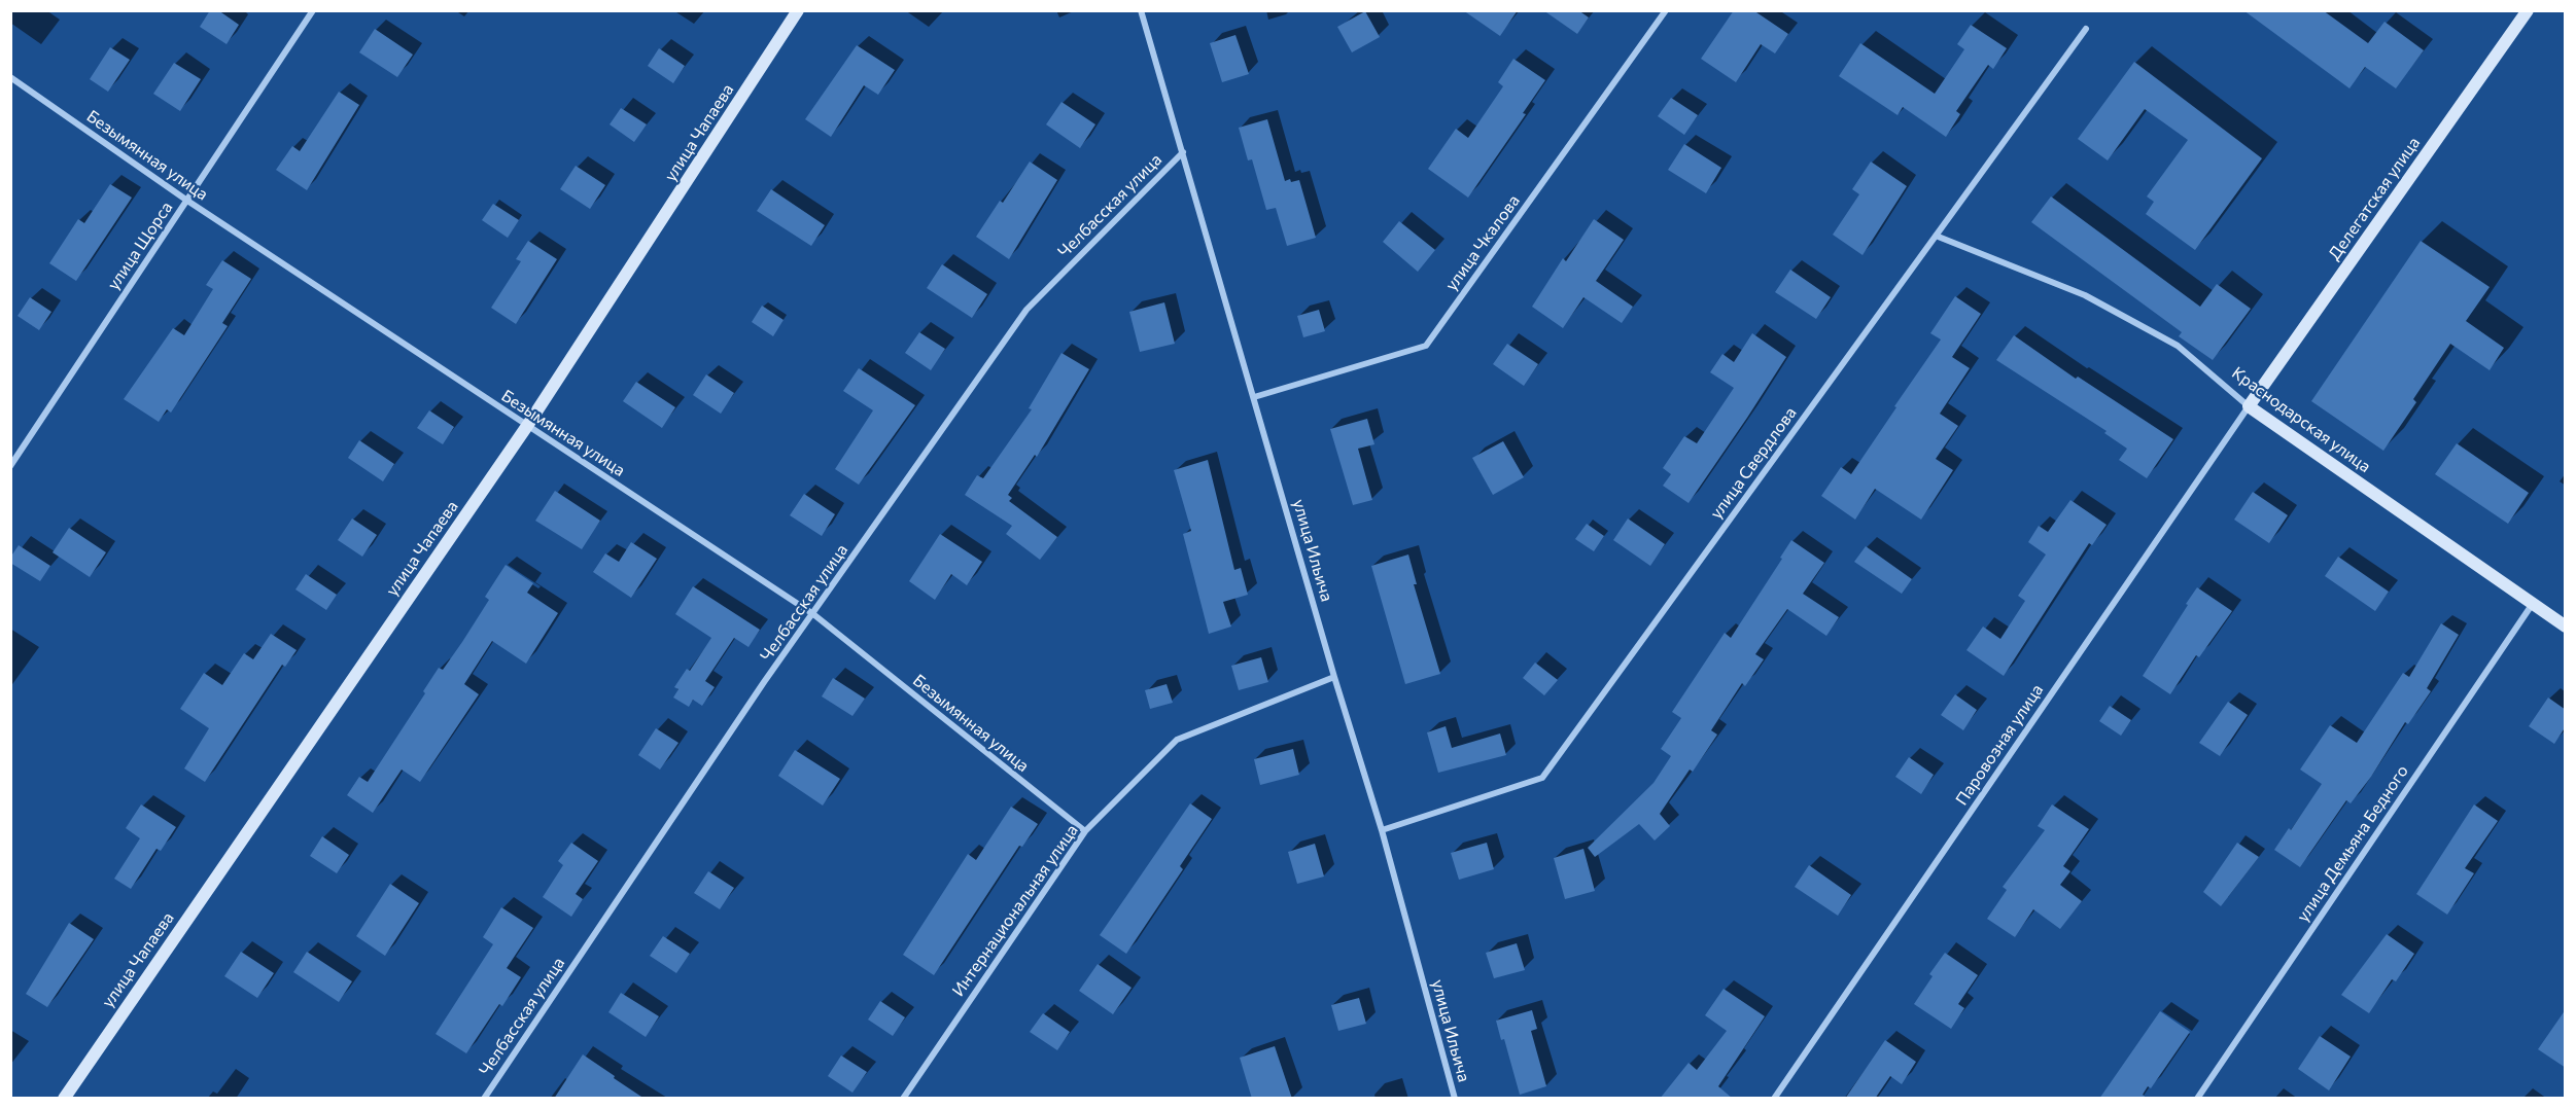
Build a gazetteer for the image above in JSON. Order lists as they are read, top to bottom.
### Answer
{
  "streets": {
    "main road": ["улица Чапаева", "Делегатская улица", "Краснодарская улица"],
    "street": [
      "Безымянная улица",
      "Челбасская улица",
      "улица Чкалова",
      "улица Щорса",
      "улица Свердлова",
      "улица Ильича",
      "Паровозная улица",
      "улица Демьяна Бедного",
      "Интернациональная улица"
    ]
  },
  "crossings": [
    ["улица Чапаева", "Безымянная улица"],
    ["Безымянная улица", "Челбасская улица"],
    ["Безымянная улица", "улица Щорса"],
    ["Безымянная улица", "Интернациональная улица"],
    ["Делегатская улица", "Краснодарская улица"],
    ["Делегатская улица", "Паровозная улица"],
    ["Челбасская улица", "улица Ильича"],
    ["улица Чкалова", "улица Ильича"],
    ["Краснодарская улица", "улица Свердлова"],
    ["Краснодарская улица", "Паровозная улица"],
    ["Краснодарская улица", "улица Демьяна Бедного"],
    ["улица Свердлова", "улица Ильича"],
    ["улица Ильича", "Интернациональная улица"]
  ]
}
